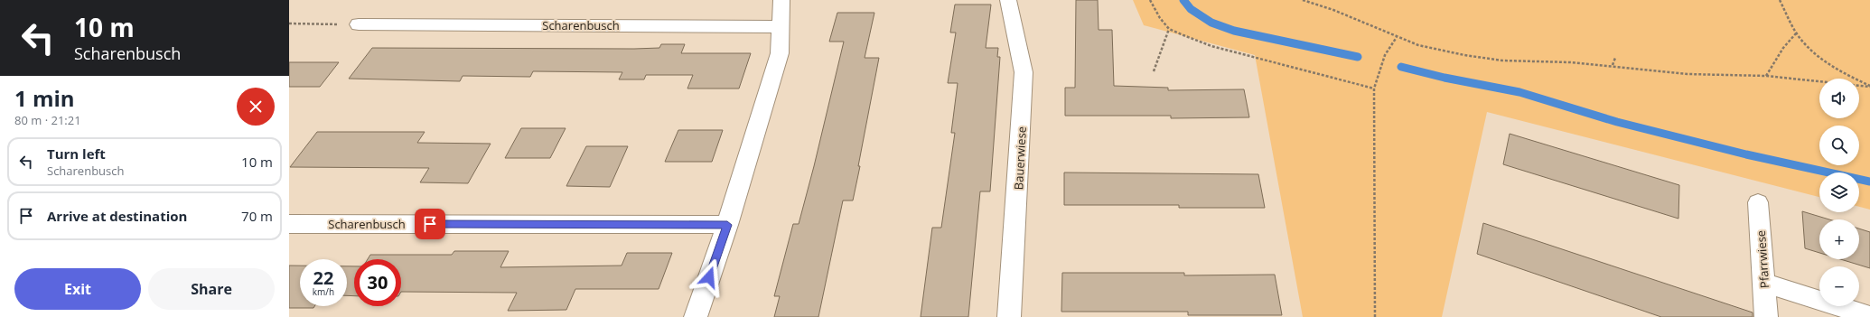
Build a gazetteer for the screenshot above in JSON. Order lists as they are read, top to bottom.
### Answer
{
  "streets": {
    "street": ["Scharenbusch", "Bauerwiese", "Pfarrwiese"]
  },
  "page": {
    "turn": ["10 m", "Scharenbusch"],
    "heading": ["1 min", "80 m · 21:21"],
    "map_buttons": ["+", "−"],
    "list": [
      {
        "name": "Turn left",
        "note": "Scharenbusch",
        "value": "10 m"
      },
      {
        "name": "Arrive at destination",
        "value": "70 m"
      }
    ],
    "speed": "22 km/h",
    "limit": "30",
    "buttons": ["Exit", "Share"]
  }
}
